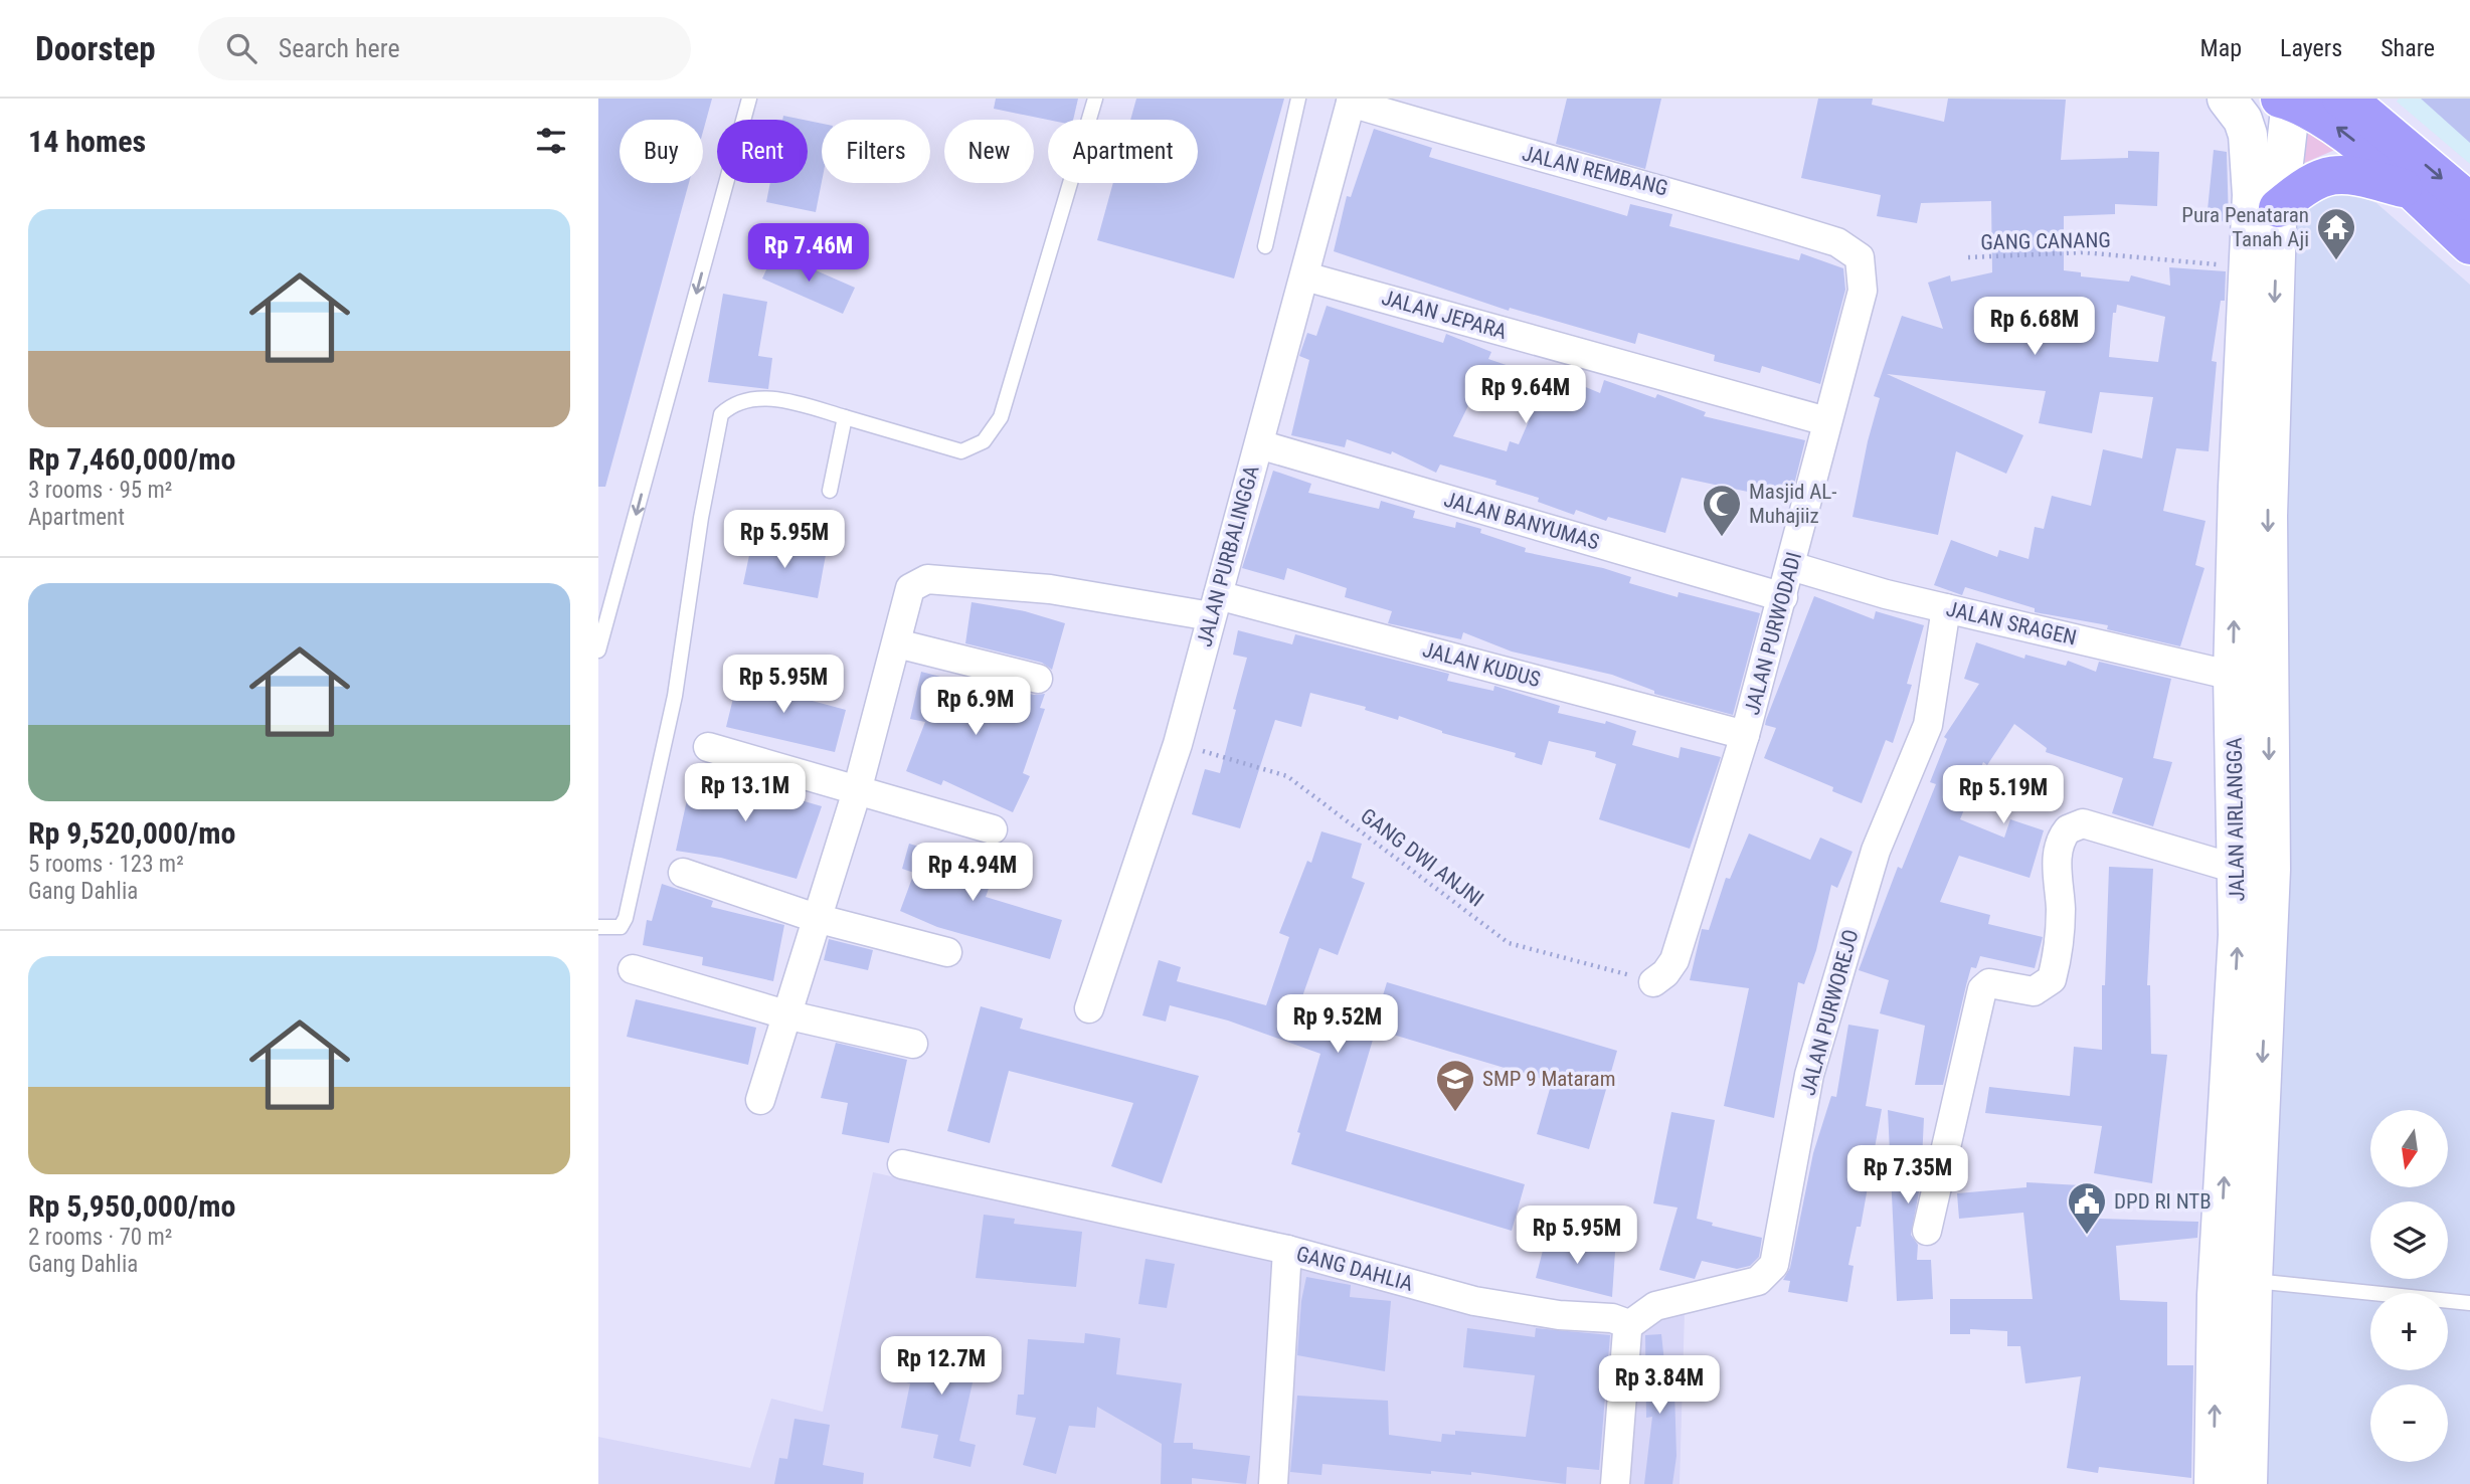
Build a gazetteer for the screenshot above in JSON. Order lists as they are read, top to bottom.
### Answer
{
  "streets": {
    "main road": ["JALAN AIRLANGGA"],
    "street": [
      "JALAN REMBANG",
      "JALAN JEPARA",
      "JALAN BANYUMAS",
      "JALAN PURBALINGGA",
      "JALAN SRAGEN",
      "JALAN PURWODADI",
      "JALAN KUDUS",
      "JALAN PURWOREJO",
      "GANG DAHLIA"
    ],
    "path": ["GANG CANANG", "GANG DWI ANJNI"]
  },
  "crossings": [
    ["JALAN REMBANG", "JALAN PURBALINGGA"],
    ["JALAN REMBANG", "JALAN PURWODADI"],
    ["GANG CANANG", "JALAN AIRLANGGA"],
    ["JALAN JEPARA", "JALAN PURBALINGGA"],
    ["JALAN JEPARA", "JALAN PURWODADI"],
    ["JALAN BANYUMAS", "JALAN PURBALINGGA"],
    ["JALAN BANYUMAS", "JALAN PURWODADI"],
    ["JALAN PURBALINGGA", "JALAN KUDUS"],
    ["JALAN PURBALINGGA", "GANG DWI ANJNI"],
    ["JALAN SRAGEN", "JALAN PURWODADI"],
    ["JALAN SRAGEN", "JALAN AIRLANGGA"],
    ["JALAN SRAGEN", "JALAN PURWOREJO"],
    ["JALAN PURWODADI", "JALAN KUDUS"],
    ["JALAN PURWODADI", "GANG DWI ANJNI"],
    ["JALAN PURWOREJO", "GANG DAHLIA"]
  ],
  "places": {
    "temple": ["Pura Penataran Tanah Aji"],
    "mosque": ["Masjid AL- Muhajiiz"],
    "school or university": ["SMP 9 Mataram"],
    "public building": ["DPD RI NTB"]
  },
  "north": "bottom",
  "page": {
    "header": "Doorstep",
    "search": "Search here",
    "nav": ["Map", "Layers", "Share"],
    "heading": "14 homes",
    "chip": [
      "Buy",
      "Rent",
      "Filters",
      "New",
      "Apartment"
    ],
    "list": [
      {
        "name": "Rp 7,460,000/mo",
        "note": "3 rooms · 95 m² · Apartment"
      },
      {
        "name": "Rp 9,520,000/mo",
        "note": "5 rooms · 123 m² · Gang Dahlia"
      },
      {
        "name": "Rp 5,950,000/mo",
        "note": "2 rooms · 70 m² · Gang Dahlia"
      }
    ],
    "price": [
      "Rp 7.46M",
      "Rp 6.68M",
      "Rp 9.64M",
      "Rp 5.95M",
      "Rp 5.95M",
      "Rp 6.9M",
      "Rp 13.1M",
      "Rp 5.19M",
      "Rp 4.94M",
      "Rp 9.52M",
      "Rp 7.35M",
      "Rp 5.95M",
      "Rp 12.7M",
      "Rp 3.84M"
    ],
    "map_buttons": ["+", "−"]
  }
}
